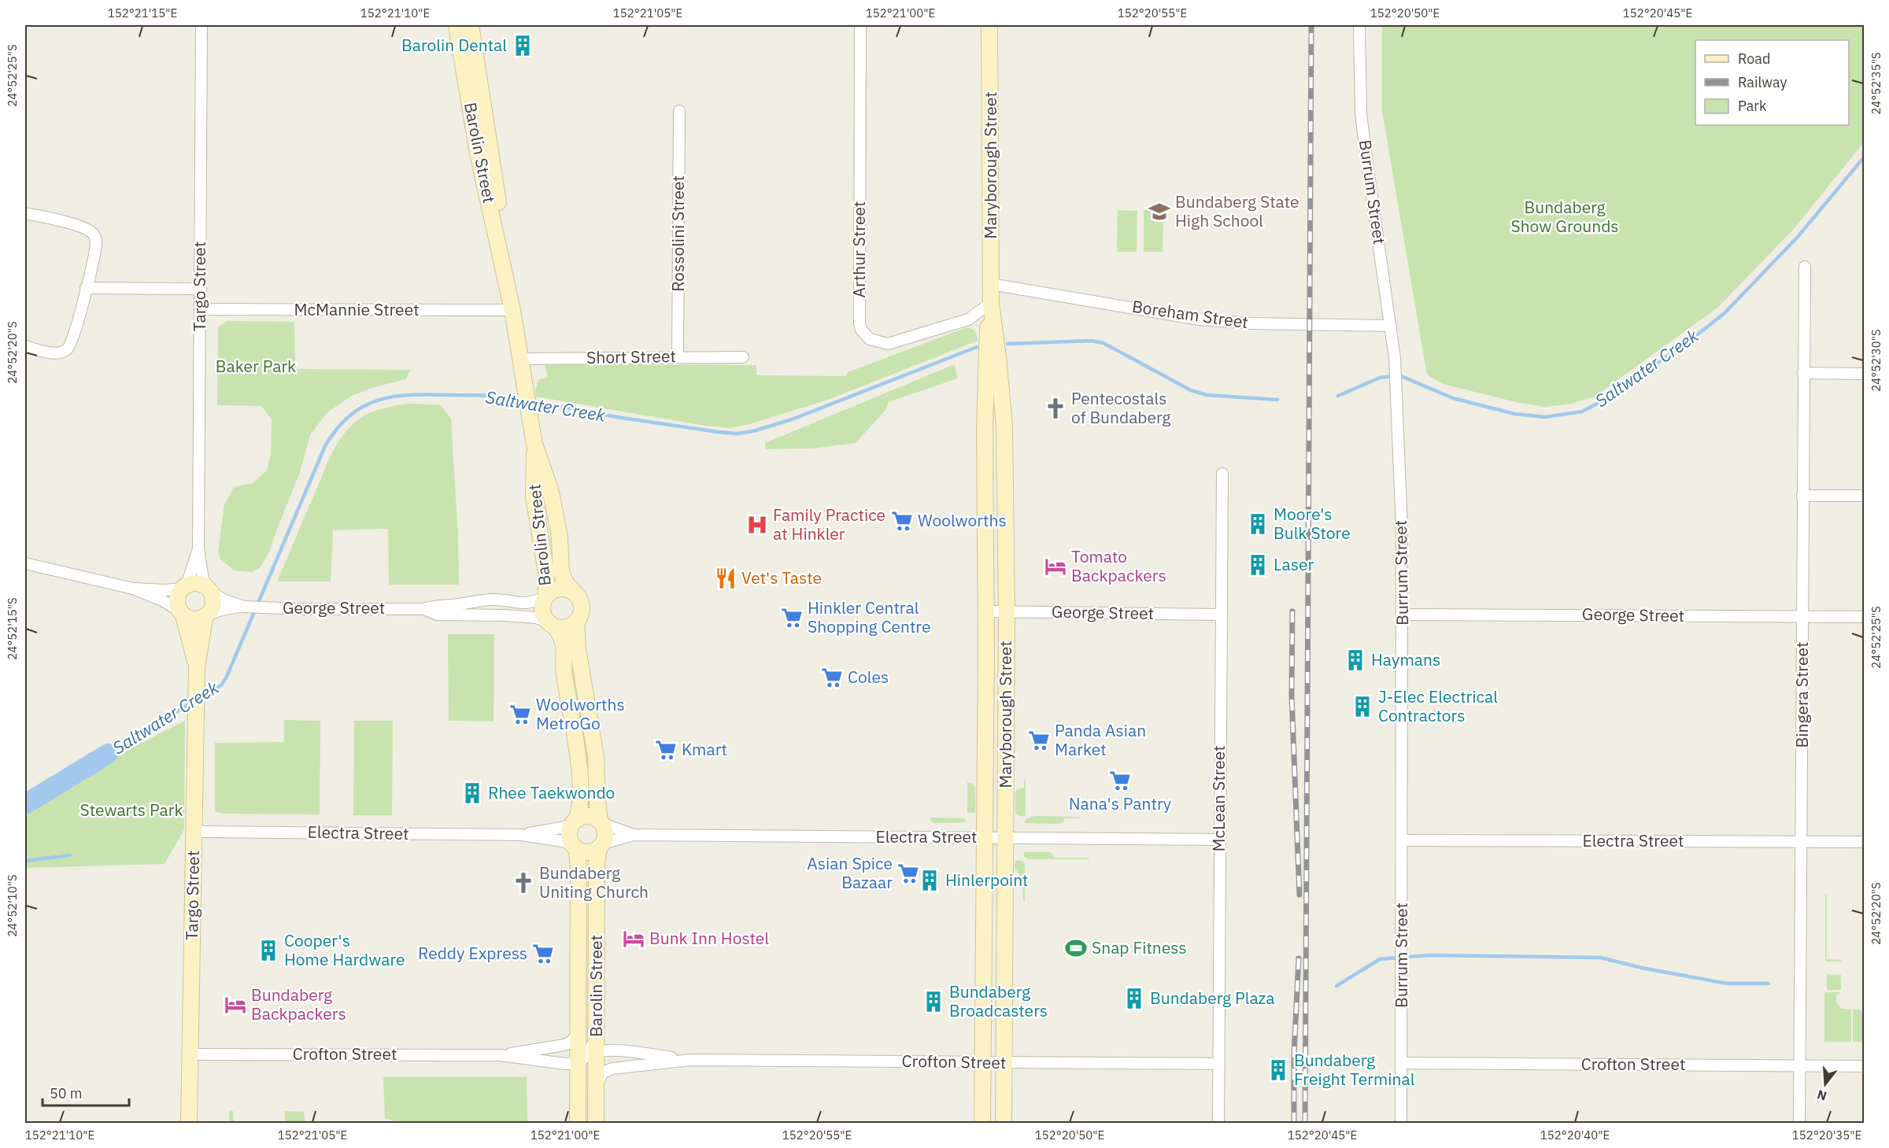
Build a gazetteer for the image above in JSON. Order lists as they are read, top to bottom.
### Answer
{
  "streets": {
    "street": [
      "Barolin Street",
      "Maryborough Street",
      "Burrum Street",
      "Rossolini Street",
      "Arthur Street",
      "Targo Street",
      "McMannie Street",
      "Boreham Street",
      "Short Street",
      "George Street",
      "Bingera Street",
      "McLean Street",
      "Electra Street",
      "Crofton Street"
    ]
  },
  "crossings": [
    ["Barolin Street", "McMannie Street"],
    ["Barolin Street", "Short Street"],
    ["Barolin Street", "George Street"],
    ["Barolin Street", "Electra Street"],
    ["Barolin Street", "Crofton Street"],
    ["Maryborough Street", "Arthur Street"],
    ["Maryborough Street", "Boreham Street"],
    ["Maryborough Street", "George Street"],
    ["Maryborough Street", "Electra Street"],
    ["Maryborough Street", "Crofton Street"],
    ["Burrum Street", "Boreham Street"],
    ["Burrum Street", "George Street"],
    ["Burrum Street", "Electra Street"],
    ["Burrum Street", "Crofton Street"],
    ["Rossolini Street", "Short Street"],
    ["Targo Street", "McMannie Street"],
    ["Targo Street", "George Street"],
    ["Targo Street", "Electra Street"],
    ["Targo Street", "Crofton Street"],
    ["George Street", "Bingera Street"],
    ["George Street", "McLean Street"],
    ["Bingera Street", "Electra Street"],
    ["Bingera Street", "Crofton Street"],
    ["McLean Street", "Electra Street"],
    ["McLean Street", "Crofton Street"]
  ],
  "water": ["Saltwater Creek"],
  "parks": ["Bundaberg Show Grounds", "Baker Park", "Stewarts Park"],
  "places": {
    "building": [
      "Barolin Dental",
      "Moore's Bulk Store",
      "Laser",
      "Haymans",
      "J-Elec Electrical Contractors",
      "Rhee Taekwondo",
      "Hinlerpoint",
      "Cooper's Home Hardware",
      "Bundaberg Plaza",
      "Bundaberg Broadcasters",
      "Bundaberg Freight Terminal"
    ],
    "school or university": ["Bundaberg State High School"],
    "church": ["Pentecostals of Bundaberg", "Bundaberg Uniting Church"],
    "supermarket": [
      "Woolworths",
      "Hinkler Central Shopping Centre",
      "Coles",
      "Woolworths MetroGo",
      "Panda Asian Market",
      "Kmart",
      "Nana's Pantry",
      "Asian Spice Bazaar",
      "Reddy Express"
    ],
    "hospital": ["Family Practice at Hinkler"],
    "hotel": ["Tomato Backpackers", "Bunk Inn Hostel", "Bundaberg Backpackers"],
    "restaurant": ["Vet's Taste"],
    "sports": ["Snap Fitness"]
  },
  "legend": ["Road", "Railway", "Park"],
  "scale_bar": "50 m",
  "north": "bottom",
  "coordinates": [
    "152°21'15\"E",
    "152°21'10\"E",
    "152°21'05\"E",
    "152°21'00\"E",
    "152°20'55\"E",
    "152°20'50\"E",
    "152°20'45\"E",
    "24°52'25\"S",
    "24°52'35\"S",
    "24°52'20\"S",
    "24°52'30\"S",
    "24°52'15\"S",
    "24°52'10\"S",
    "152°20'40\"E",
    "152°20'35\"E"
  ]
}
